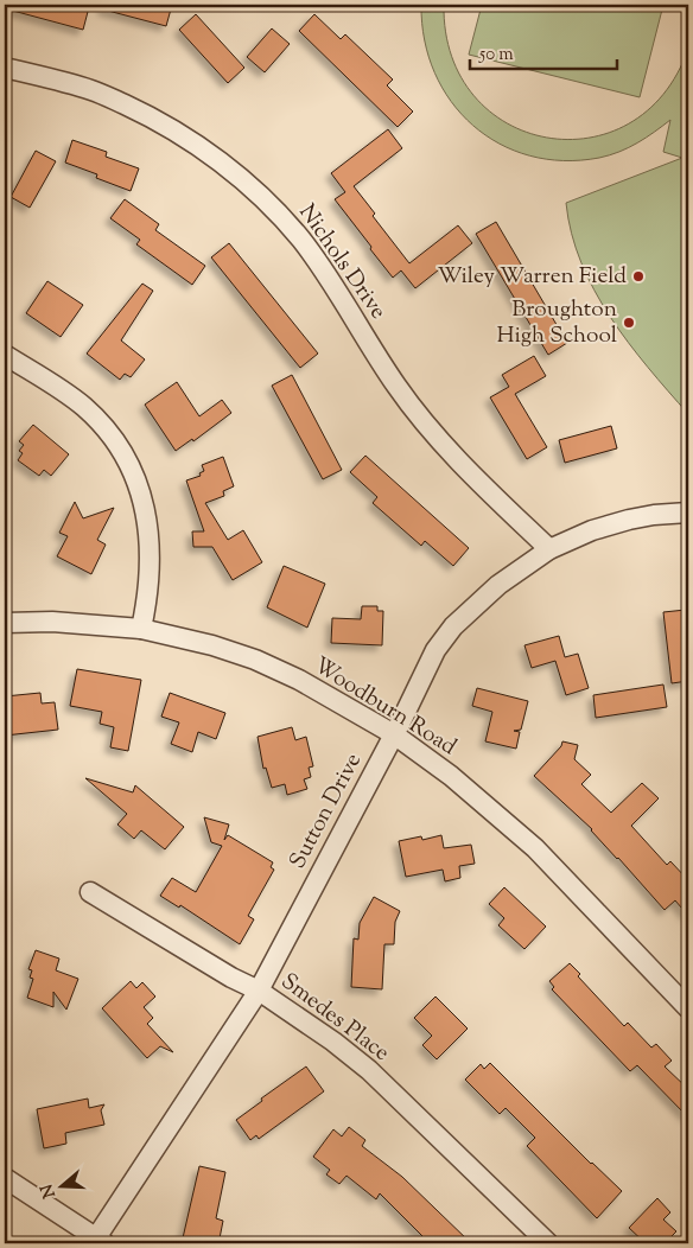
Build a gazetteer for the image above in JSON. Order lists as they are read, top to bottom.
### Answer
{
  "streets": {
    "street": [
      "Nichols Drive",
      "Woodburn Road",
      "Sutton Drive",
      "Smedes Place"
    ]
  },
  "crossings": [
    ["Nichols Drive", "Sutton Drive"],
    ["Woodburn Road", "Sutton Drive"],
    ["Sutton Drive", "Smedes Place"]
  ],
  "places": ["Wiley Warren Field", "Broughton High School"],
  "scale_bar": "50 m",
  "north": "left"
}
